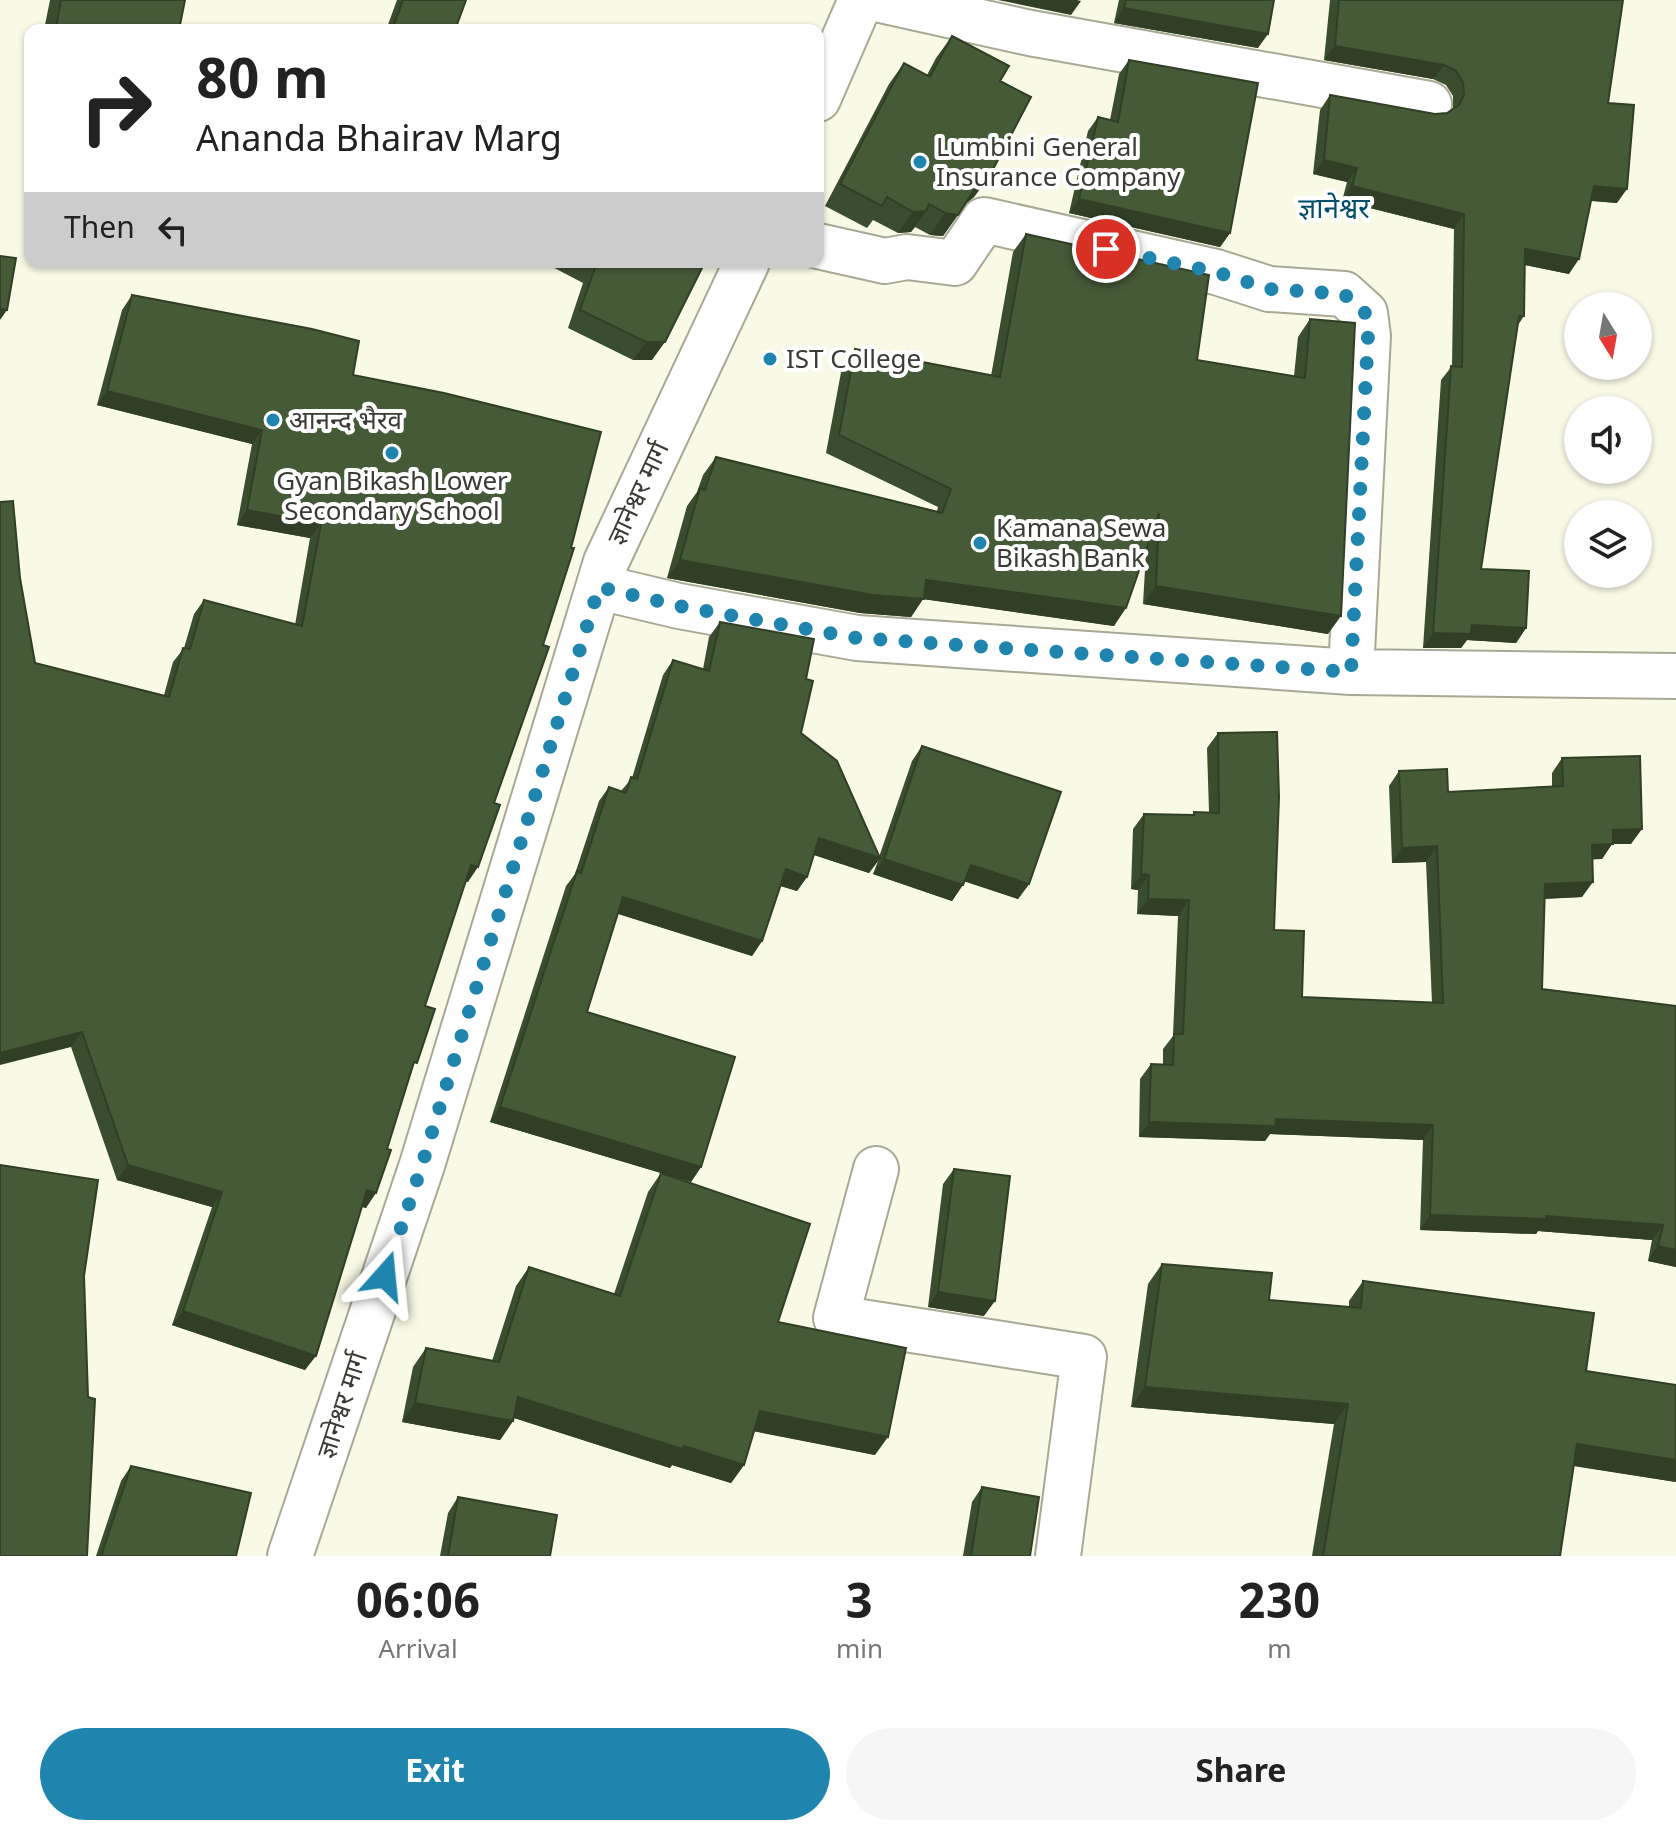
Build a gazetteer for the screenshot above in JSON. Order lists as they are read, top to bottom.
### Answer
{
  "streets": {
    "street": ["ज्ञानेश्वर मार्ग"]
  },
  "districts": ["ज्ञानेश्वर"],
  "places": [
    "Lumbini General Insurance Company",
    "IST College",
    "आनन्द भैरव",
    "Gyan Bikash Lower Secondary School",
    "Kamana Sewa Bikash Bank"
  ],
  "north": "bottom",
  "page": {
    "turn": ["80 m", "Ananda Bhairav Marg"],
    "then": "Then",
    "eta": [
      "06:06",
      "Arrival",
      "3",
      "min",
      "230",
      "m"
    ],
    "buttons": ["Exit", "Share"]
  }
}
